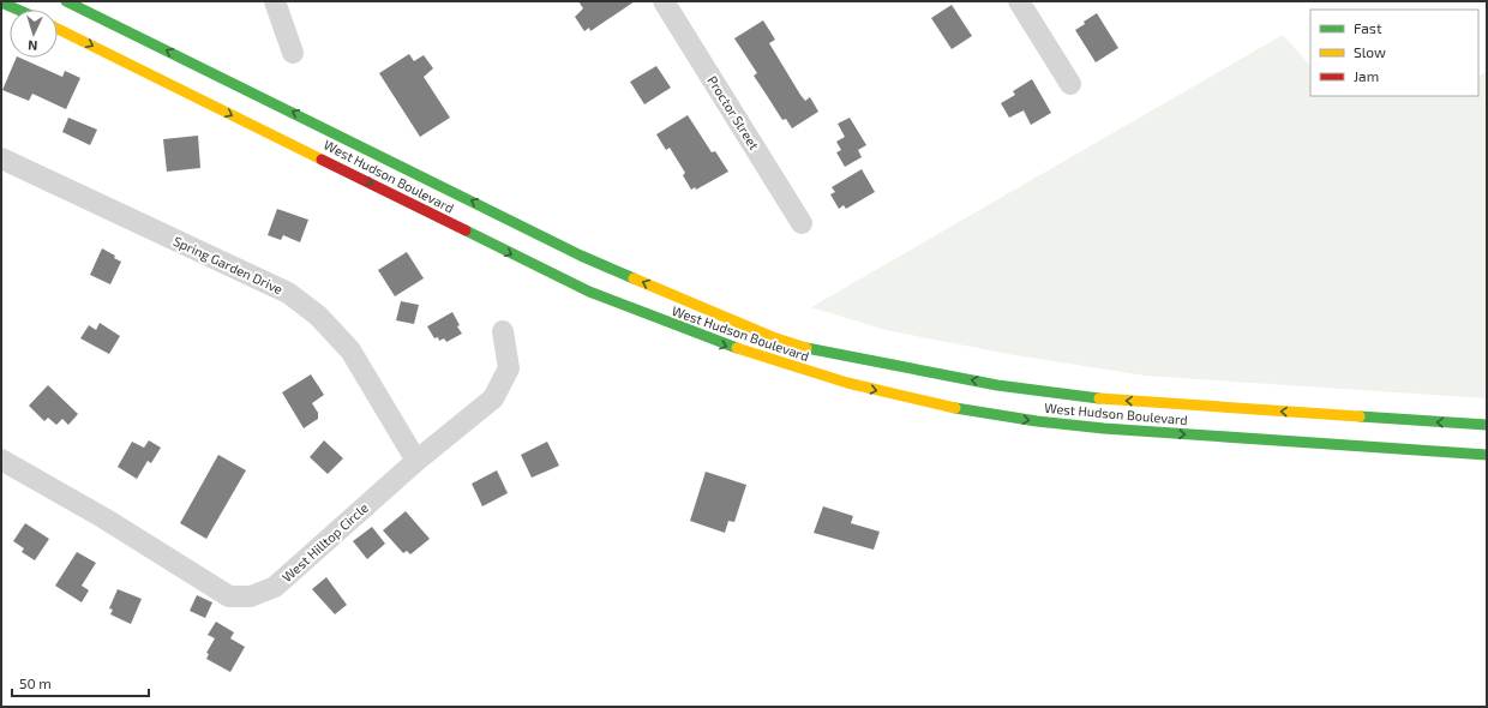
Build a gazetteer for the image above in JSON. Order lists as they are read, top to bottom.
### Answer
{
  "streets": {
    "main road": ["West Hudson Boulevard"],
    "street": ["Proctor Street", "Spring Garden Drive", "West Hilltop Circle"]
  },
  "crossings": [
    ["Spring Garden Drive", "West Hilltop Circle"]
  ],
  "legend": ["Fast", "Slow", "Jam"],
  "scale_bar": "50 m",
  "north": "bottom"
}
